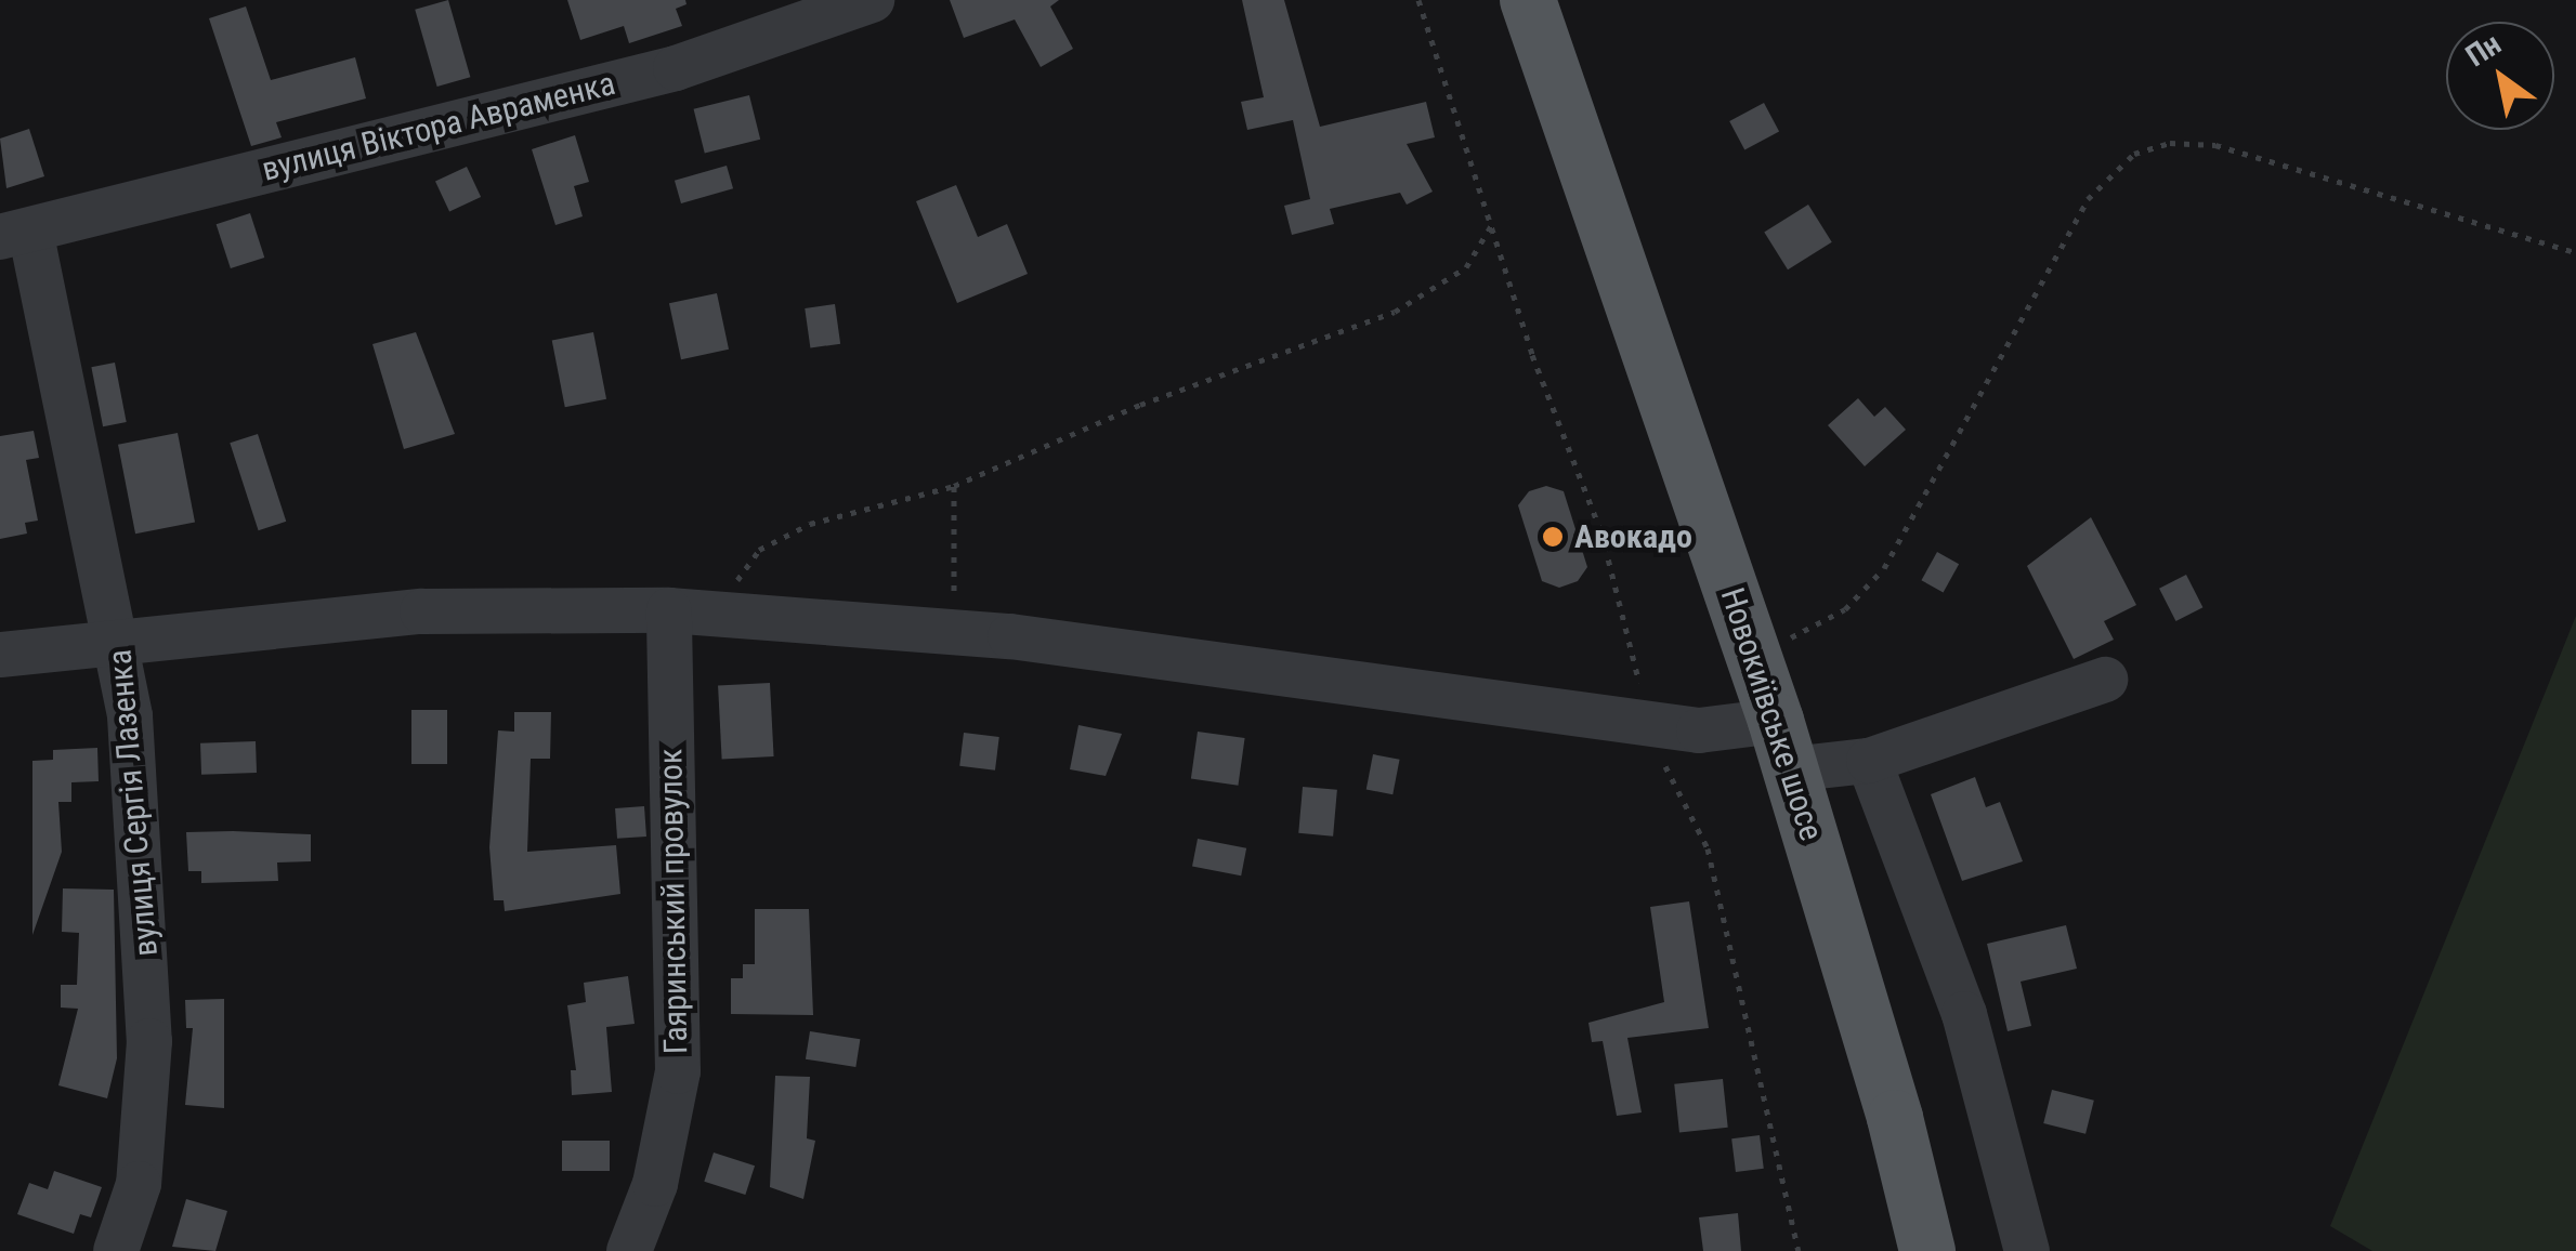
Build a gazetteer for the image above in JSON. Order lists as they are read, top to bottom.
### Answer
{
  "streets": {
    "main road": ["Новокиївське шосе"],
    "street": ["вулиця Віктора Авраменка", "вулиця Сергія Лазенка", "Гаяринський провулок"]
  },
  "crossings": [
    ["вулиця Віктора Авраменка", "вулиця Сергія Лазенка"]
  ],
  "places": ["Авокадо"],
  "north": "top left"
}
